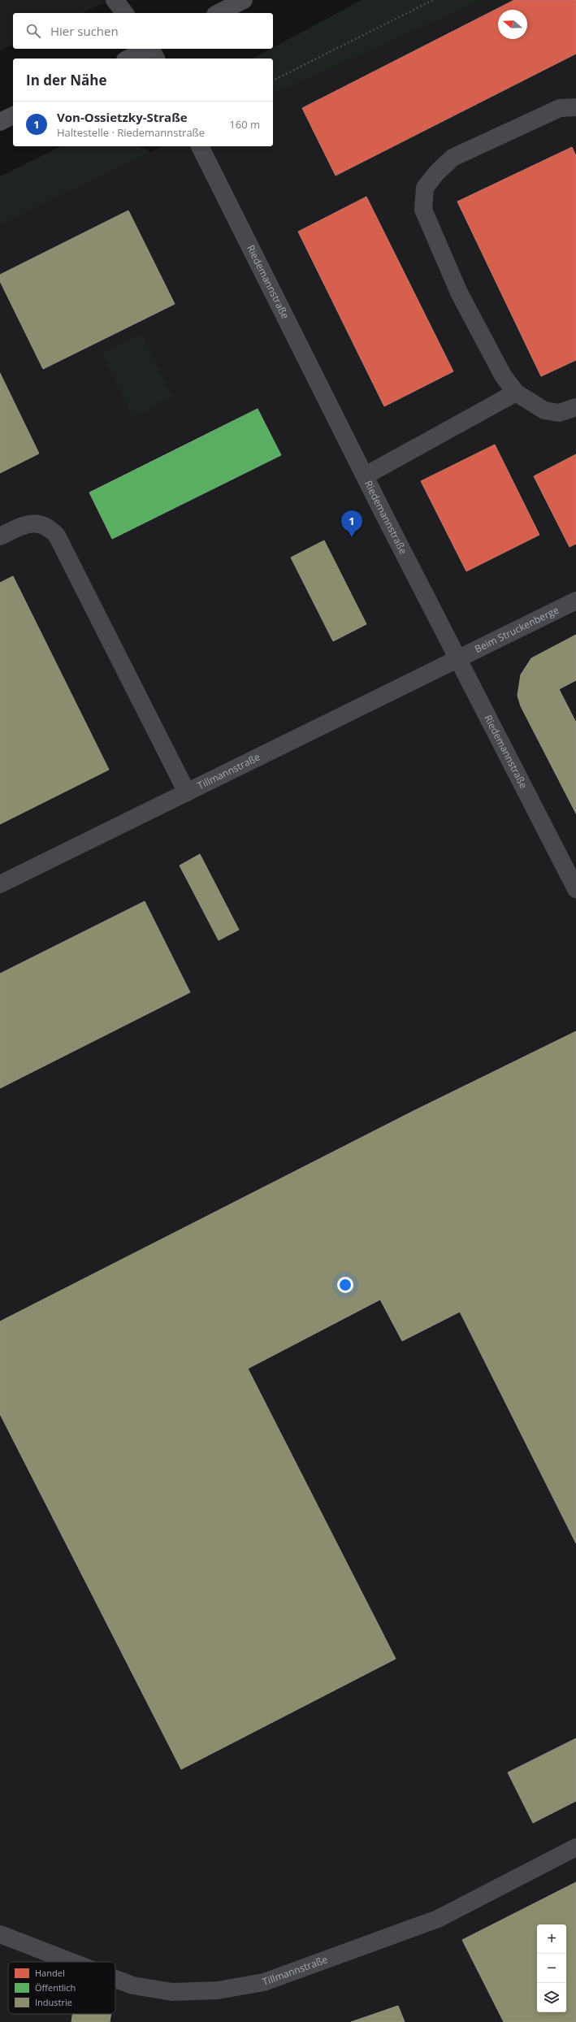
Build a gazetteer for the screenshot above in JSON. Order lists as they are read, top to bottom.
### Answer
{
  "streets": {
    "street": ["Riedemannstraße", "Beim Struckenberge", "Tillmannstraße"]
  },
  "crossings": [
    ["Riedemannstraße", "Beim Struckenberge"],
    ["Riedemannstraße", "Tillmannstraße"],
    ["Beim Struckenberge", "Tillmannstraße"]
  ],
  "legend": ["Handel", "Öffentlich", "Industrie"],
  "north": "left",
  "page": {
    "search": "Hier suchen",
    "heading": "In der Nähe",
    "list": [
      {
        "mark": "1",
        "name": "Von-Ossietzky-Straße",
        "note": "Haltestelle · Riedemannstraße",
        "value": "160 m"
      }
    ],
    "pins": "1",
    "map_buttons": ["+", "−"]
  }
}
